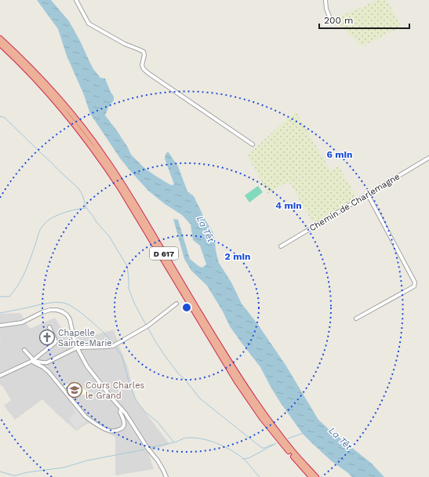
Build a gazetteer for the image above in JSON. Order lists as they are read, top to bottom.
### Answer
{
  "streets": {
    "highway": ["D 617"],
    "street": ["Chemin de Charlemagne"]
  },
  "water": ["La Têt"],
  "places": {
    "church": ["Chapelle Sainte-Marie"],
    "school or university": ["Cours Charles le Grand"]
  },
  "scale_bar": "200 m",
  "rings": ["6 min", "4 min", "2 min"]
}
